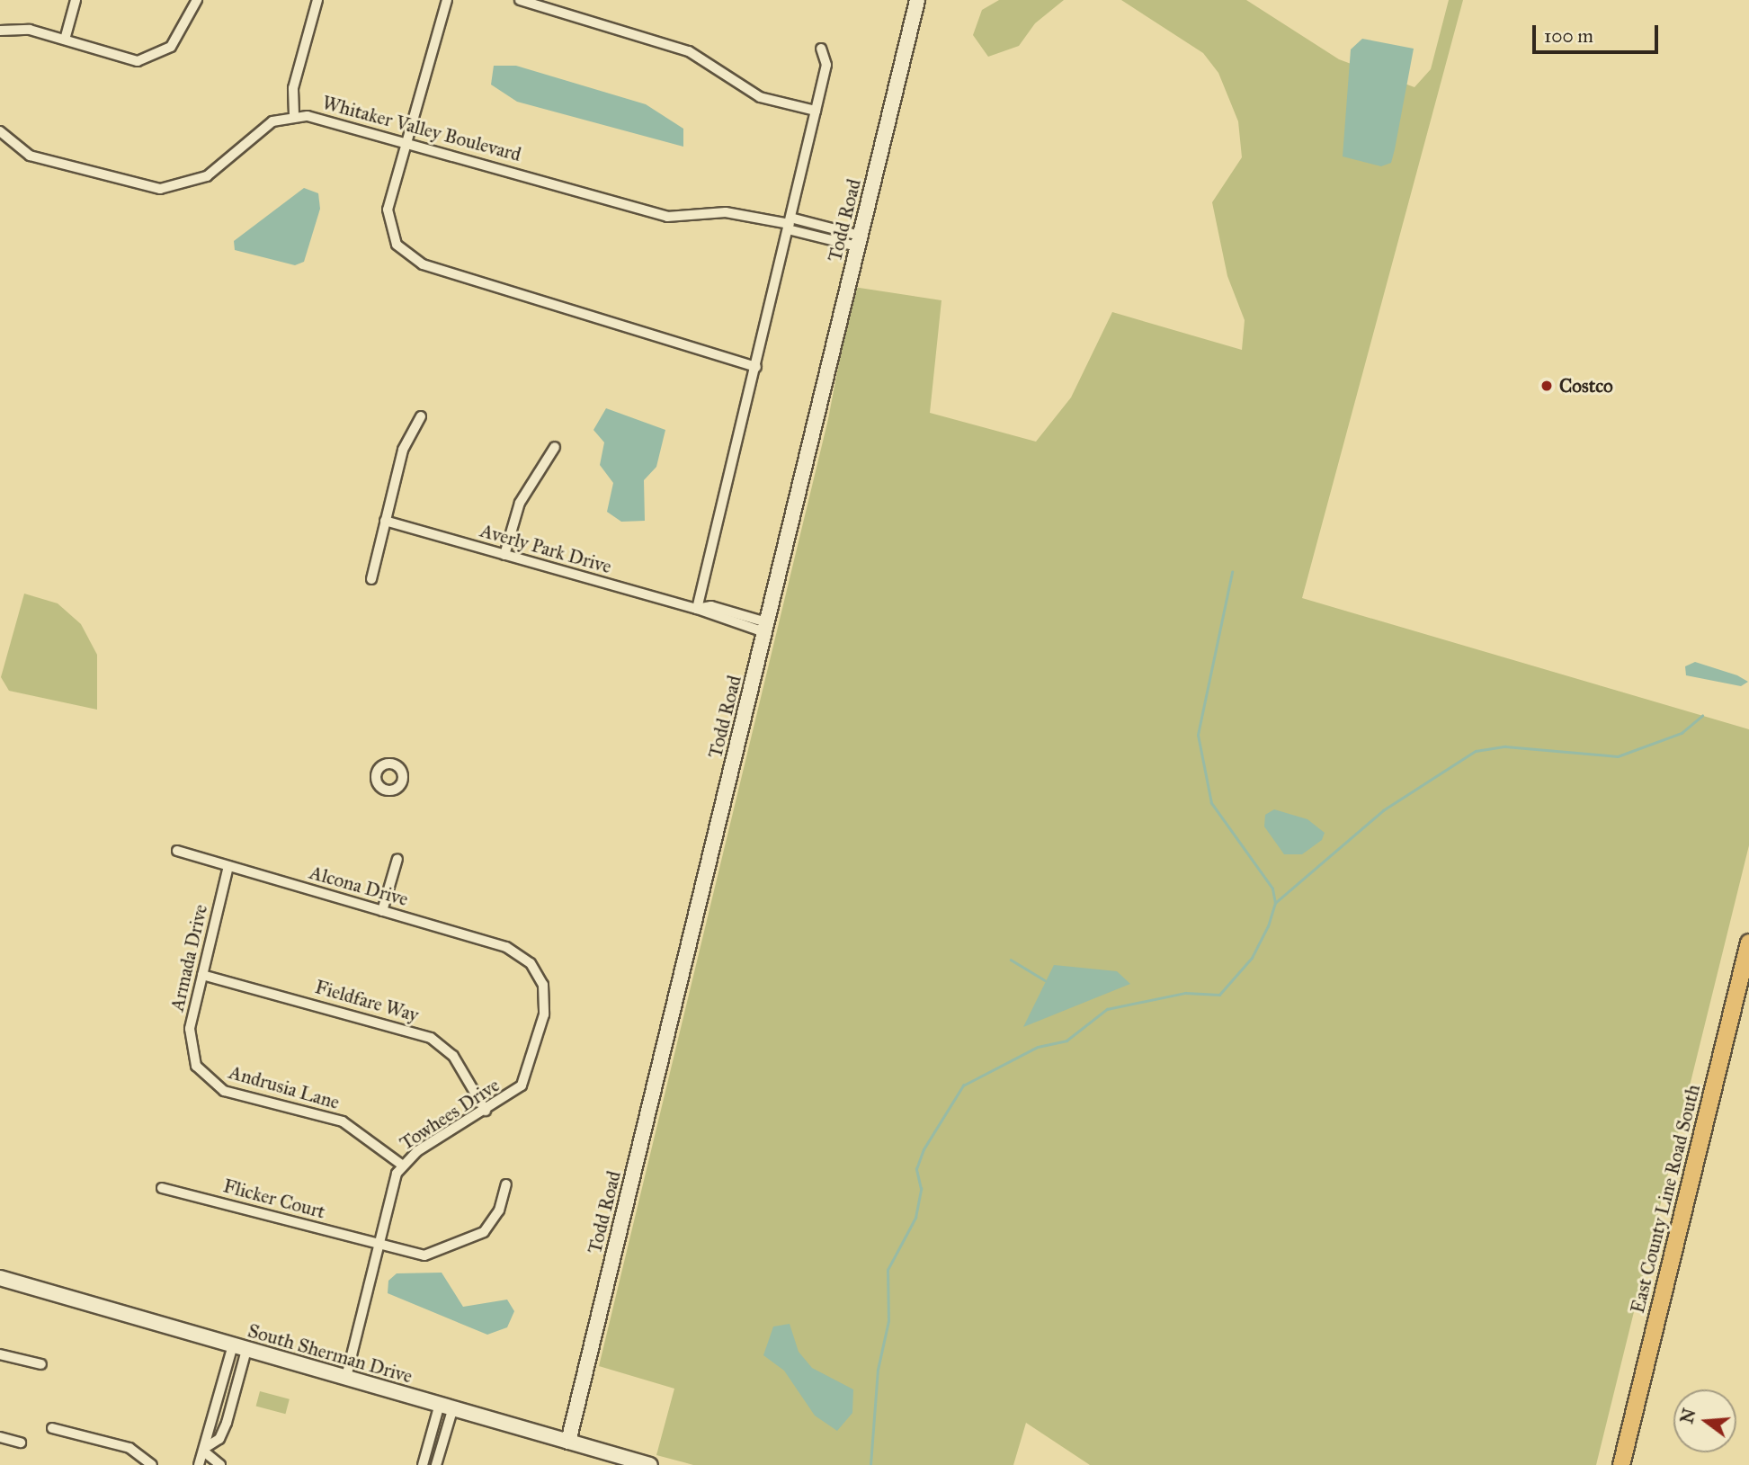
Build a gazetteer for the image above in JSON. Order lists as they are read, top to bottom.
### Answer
{
  "streets": {
    "main road": ["East County Line Road South"],
    "street": [
      "Whitaker Valley Boulevard",
      "Todd Road",
      "Averly Park Drive",
      "Alcona Drive",
      "Armada Drive",
      "Fieldfare Way",
      "Andrusia Lane",
      "Towhees Drive",
      "Flicker Court",
      "South Sherman Drive"
    ]
  },
  "crossings": [
    ["Whitaker Valley Boulevard", "Todd Road"],
    ["Todd Road", "Averly Park Drive"],
    ["Todd Road", "South Sherman Drive"],
    ["Alcona Drive", "Armada Drive"],
    ["Alcona Drive", "Towhees Drive"],
    ["Armada Drive", "Fieldfare Way"],
    ["Armada Drive", "Andrusia Lane"],
    ["Fieldfare Way", "Towhees Drive"],
    ["Andrusia Lane", "Towhees Drive"],
    ["Towhees Drive", "Flicker Court"],
    ["Towhees Drive", "South Sherman Drive"]
  ],
  "places": ["Costco"],
  "scale_bar": "100 m",
  "north": "left"
}
